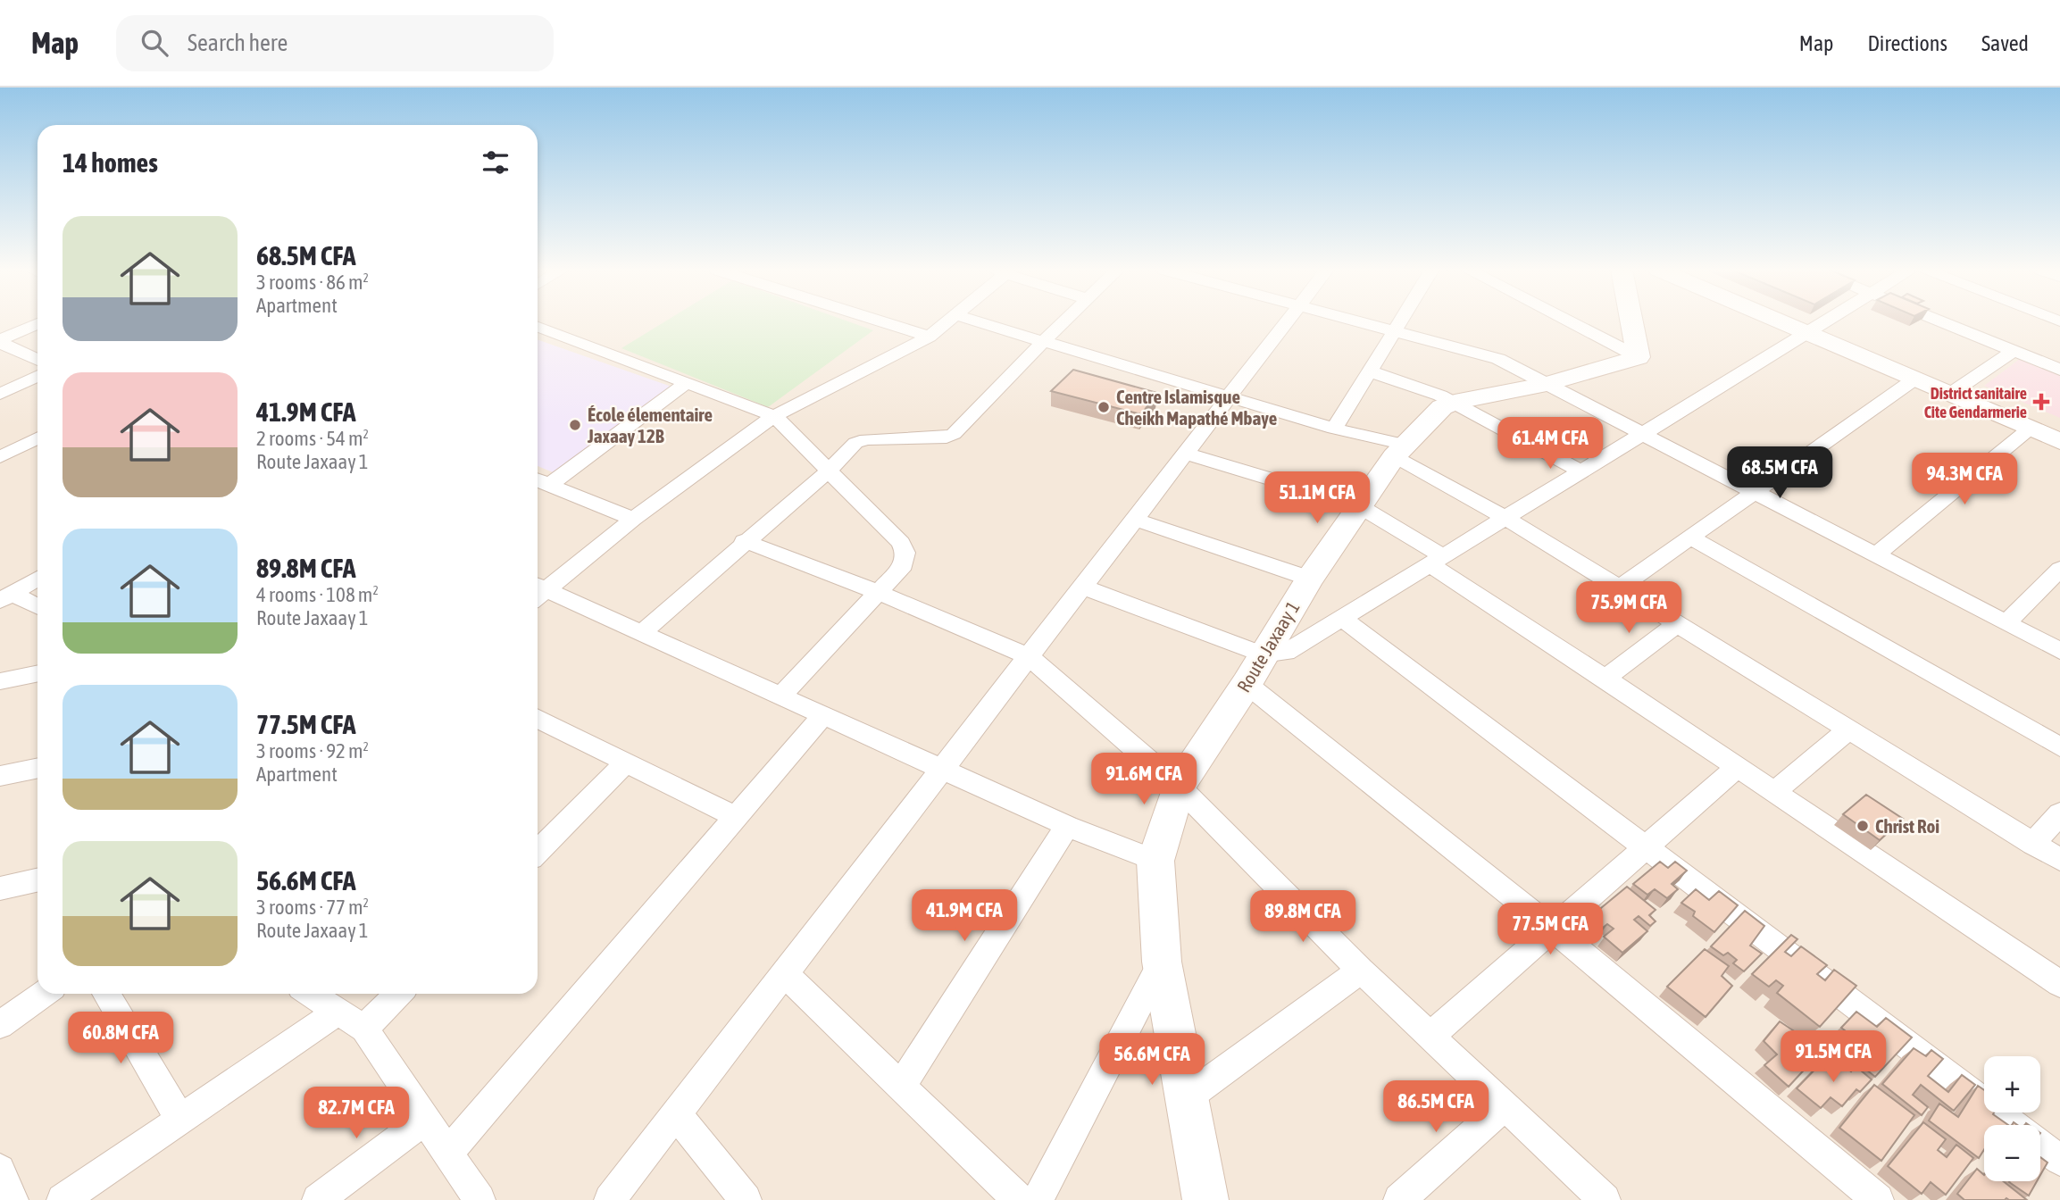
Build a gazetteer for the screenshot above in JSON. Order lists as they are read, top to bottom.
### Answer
{
  "streets": {
    "street": ["Route Jaxaay 1"]
  },
  "places": {
    "health": ["District sanitaire Cite Gendarmerie"],
    "other": ["Centre Islamisque Cheikh Mapathé Mbaye", "École élementaire Jaxaay 12B", "Christ Roi"]
  },
  "page": {
    "header": "Map",
    "search": "Search here",
    "nav": ["Map", "Directions", "Saved"],
    "heading": "14 homes",
    "list": [
      {
        "name": "68.5M CFA",
        "note": "3 rooms · 86 m² · Apartment"
      },
      {
        "name": "41.9M CFA",
        "note": "2 rooms · 54 m² · Route Jaxaay 1"
      },
      {
        "name": "89.8M CFA",
        "note": "4 rooms · 108 m² · Route Jaxaay 1"
      },
      {
        "name": "77.5M CFA",
        "note": "3 rooms · 92 m² · Apartment"
      },
      {
        "name": "56.6M CFA",
        "note": "3 rooms · 77 m² · Route Jaxaay 1"
      }
    ],
    "price": [
      "61.4M CFA",
      "68.5M CFA",
      "94.3M CFA",
      "51.1M CFA",
      "75.9M CFA",
      "91.6M CFA",
      "41.9M CFA",
      "89.8M CFA",
      "77.5M CFA",
      "60.8M CFA",
      "91.5M CFA",
      "56.6M CFA",
      "86.5M CFA",
      "82.7M CFA"
    ],
    "map_buttons": ["+", "−"]
  }
}
